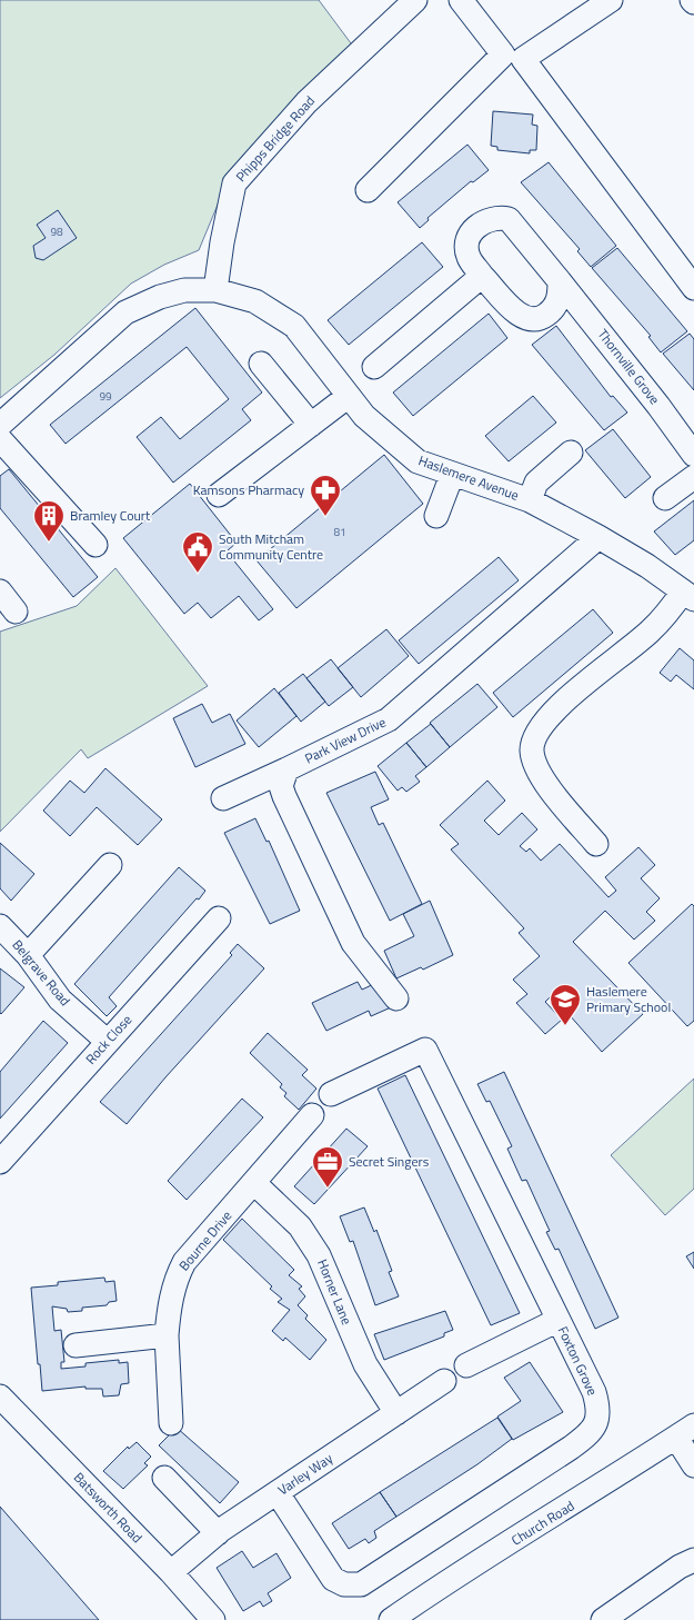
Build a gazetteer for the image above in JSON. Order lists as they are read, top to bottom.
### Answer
{
  "streets": {
    "street": [
      "Phipps Bridge Road",
      "Thornville Grove",
      "Haslemere Avenue",
      "Park View Drive",
      "Belgrave Road",
      "Rock Close",
      "Bourne Drive",
      "Horner Lane",
      "Foxton Grove",
      "Varley Way",
      "Batsworth Road",
      "Church Road"
    ]
  },
  "crossings": [
    ["Phipps Bridge Road", "Haslemere Avenue"],
    ["Haslemere Avenue", "Park View Drive"],
    ["Belgrave Road", "Rock Close"],
    ["Bourne Drive", "Horner Lane"],
    ["Horner Lane", "Varley Way"],
    ["Foxton Grove", "Varley Way"],
    ["Varley Way", "Batsworth Road"]
  ],
  "places": {
    "pharmacy": ["Kamsons Pharmacy"],
    "building": ["Bramley Court"],
    "public building": ["South Mitcham Community Centre"],
    "school or university": ["Haslemere Primary School"],
    "office": ["Secret Singers"]
  },
  "house_numbers": ["98", "99", "81"]
}
